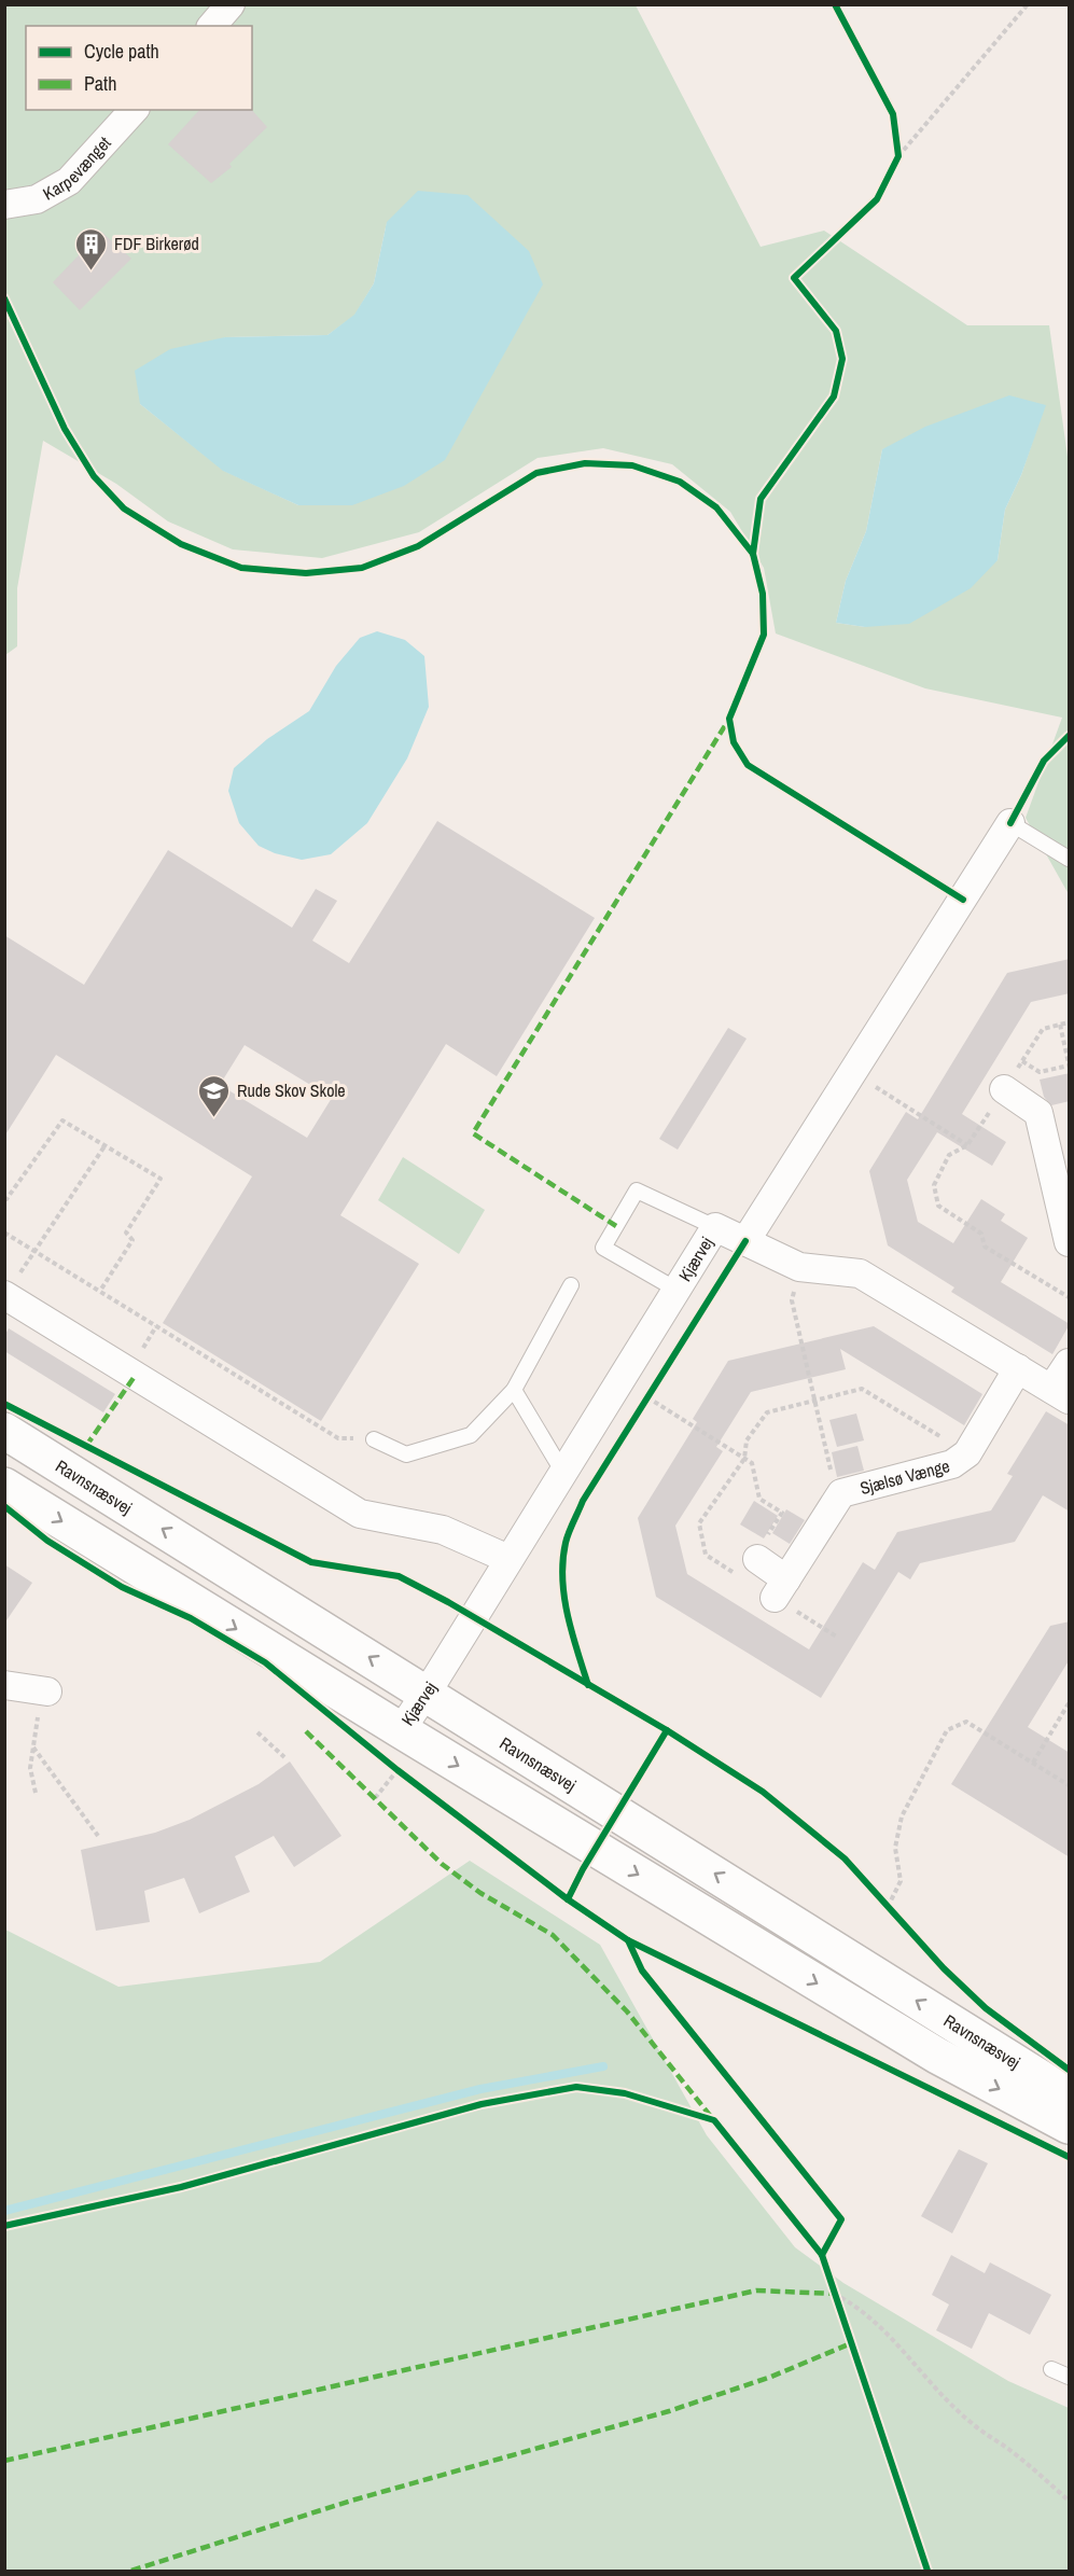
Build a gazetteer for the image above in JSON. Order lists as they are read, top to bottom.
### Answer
{
  "streets": {
    "main road": ["Ravnsnæsvej"],
    "street": ["Karpevænget", "Kjærvej", "Sjælsø Vænge"]
  },
  "crossings": [
    ["Kjærvej", "Ravnsnæsvej"]
  ],
  "places": {
    "building": ["FDF Birkerød"],
    "school or university": ["Rude Skov Skole"]
  },
  "legend": ["Cycle path", "Path"]
}
